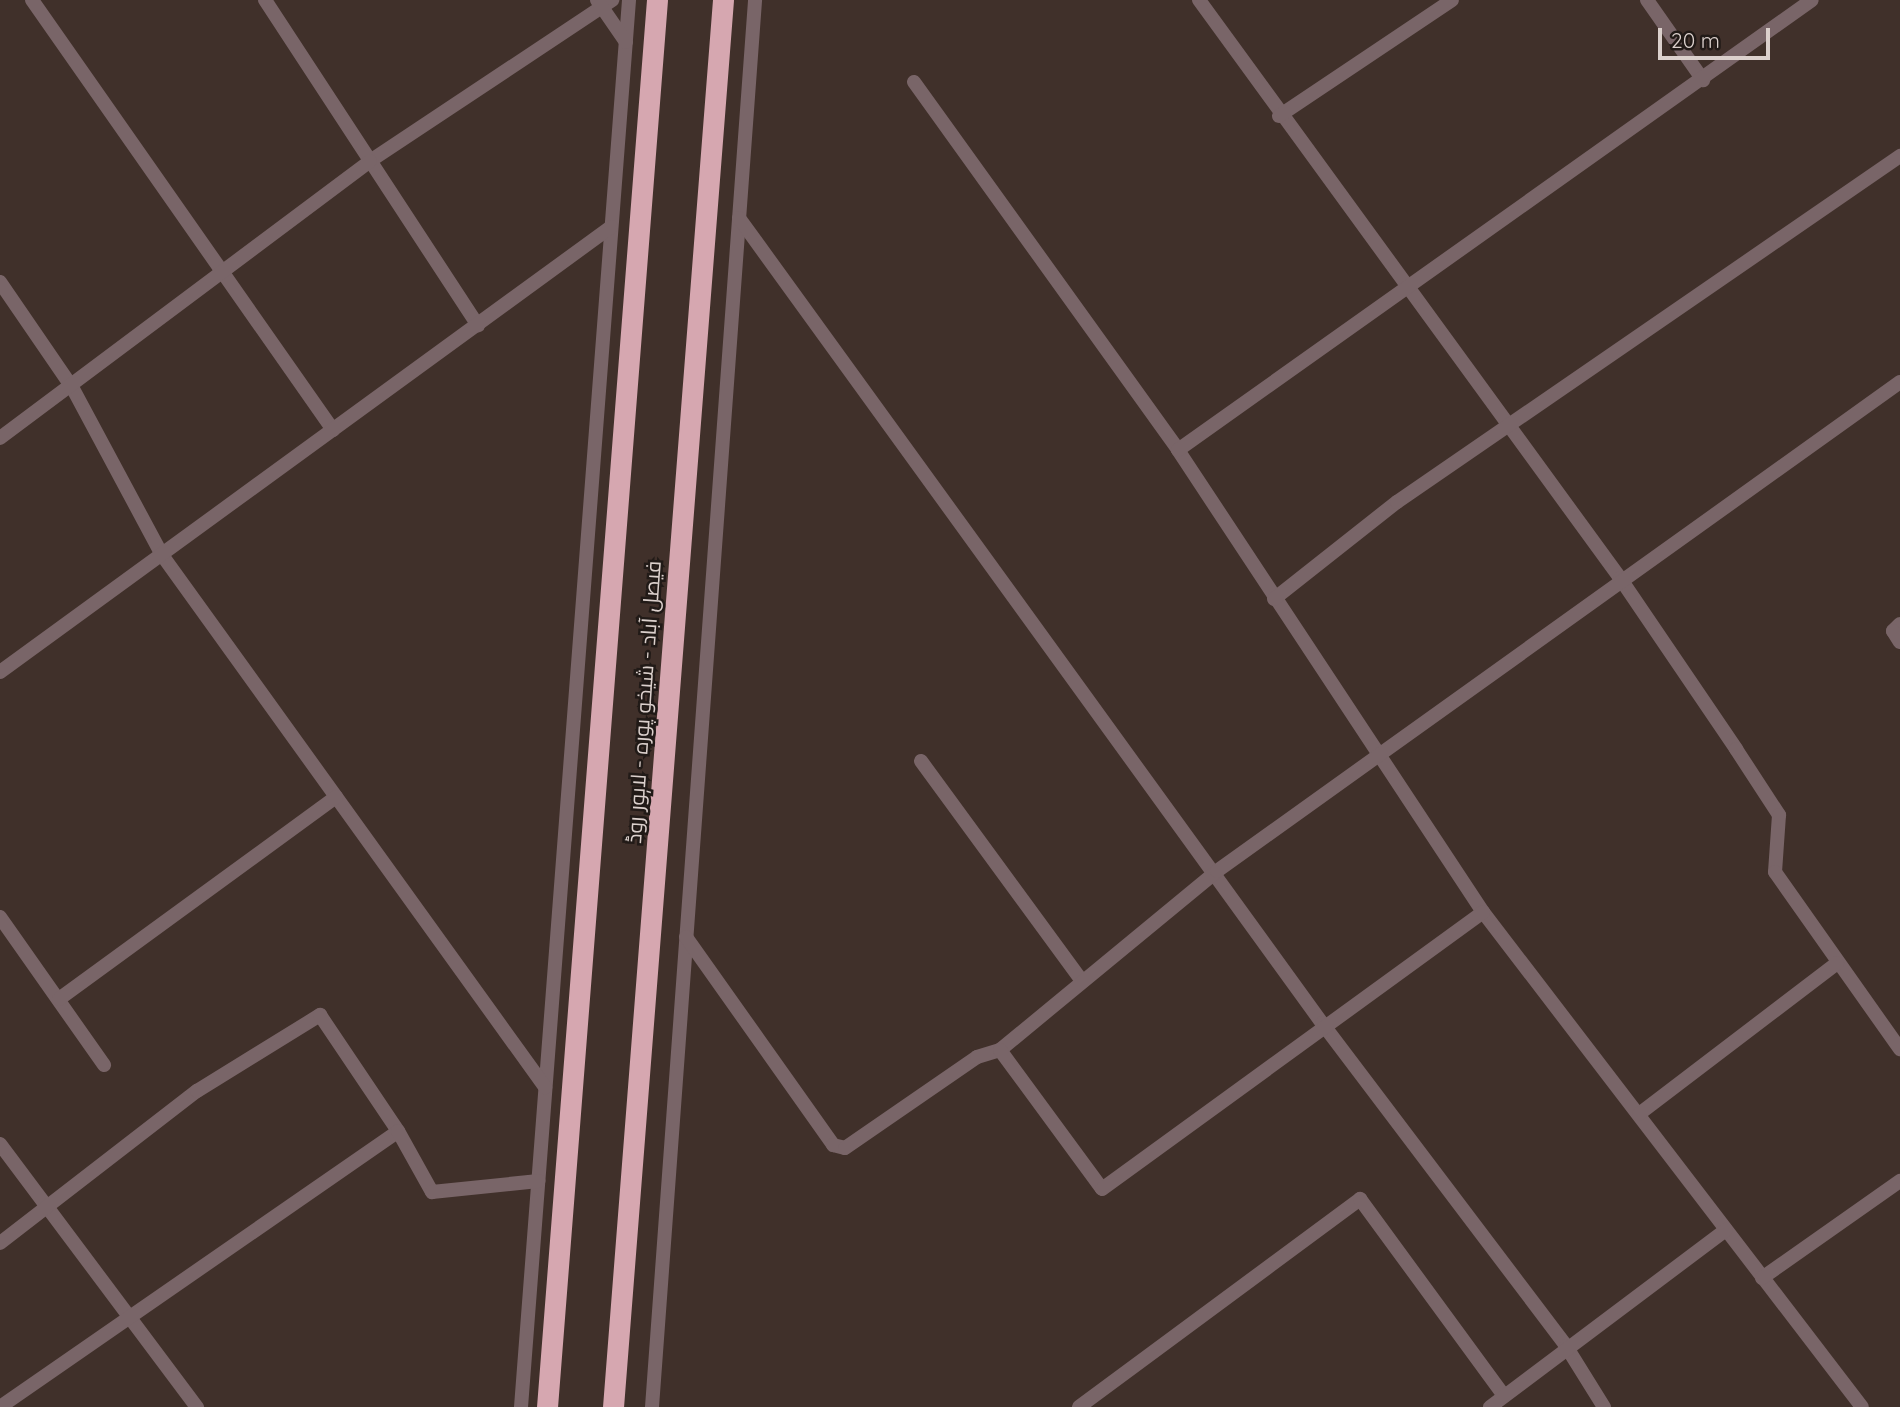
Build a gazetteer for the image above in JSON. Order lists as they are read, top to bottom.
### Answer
{
  "streets": {
    "highway": ["فیصل آباد - شیخو پورہ - لاہور روڈ"]
  },
  "scale_bar": "20 m"
}
